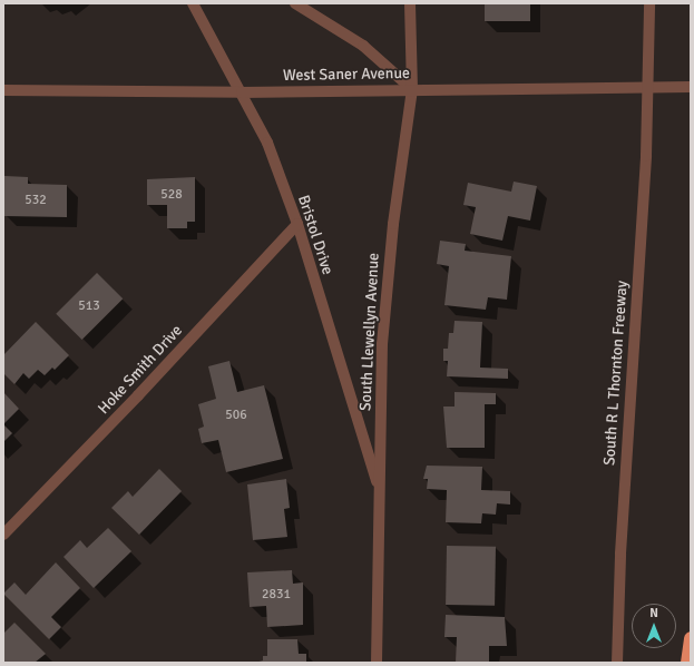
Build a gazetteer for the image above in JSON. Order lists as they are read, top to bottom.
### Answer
{
  "streets": {
    "street": [
      "West Saner Avenue",
      "Bristol Drive",
      "South Llewellyn Avenue",
      "Hoke Smith Drive",
      "South R L Thornton Freeway"
    ]
  },
  "crossings": [
    ["West Saner Avenue", "Bristol Drive"],
    ["West Saner Avenue", "South Llewellyn Avenue"],
    ["West Saner Avenue", "South R L Thornton Freeway"],
    ["Bristol Drive", "South Llewellyn Avenue"],
    ["Bristol Drive", "Hoke Smith Drive"]
  ],
  "house_numbers": [
    "528",
    "532",
    "513",
    "506",
    "2831"
  ],
  "north": "top"
}
